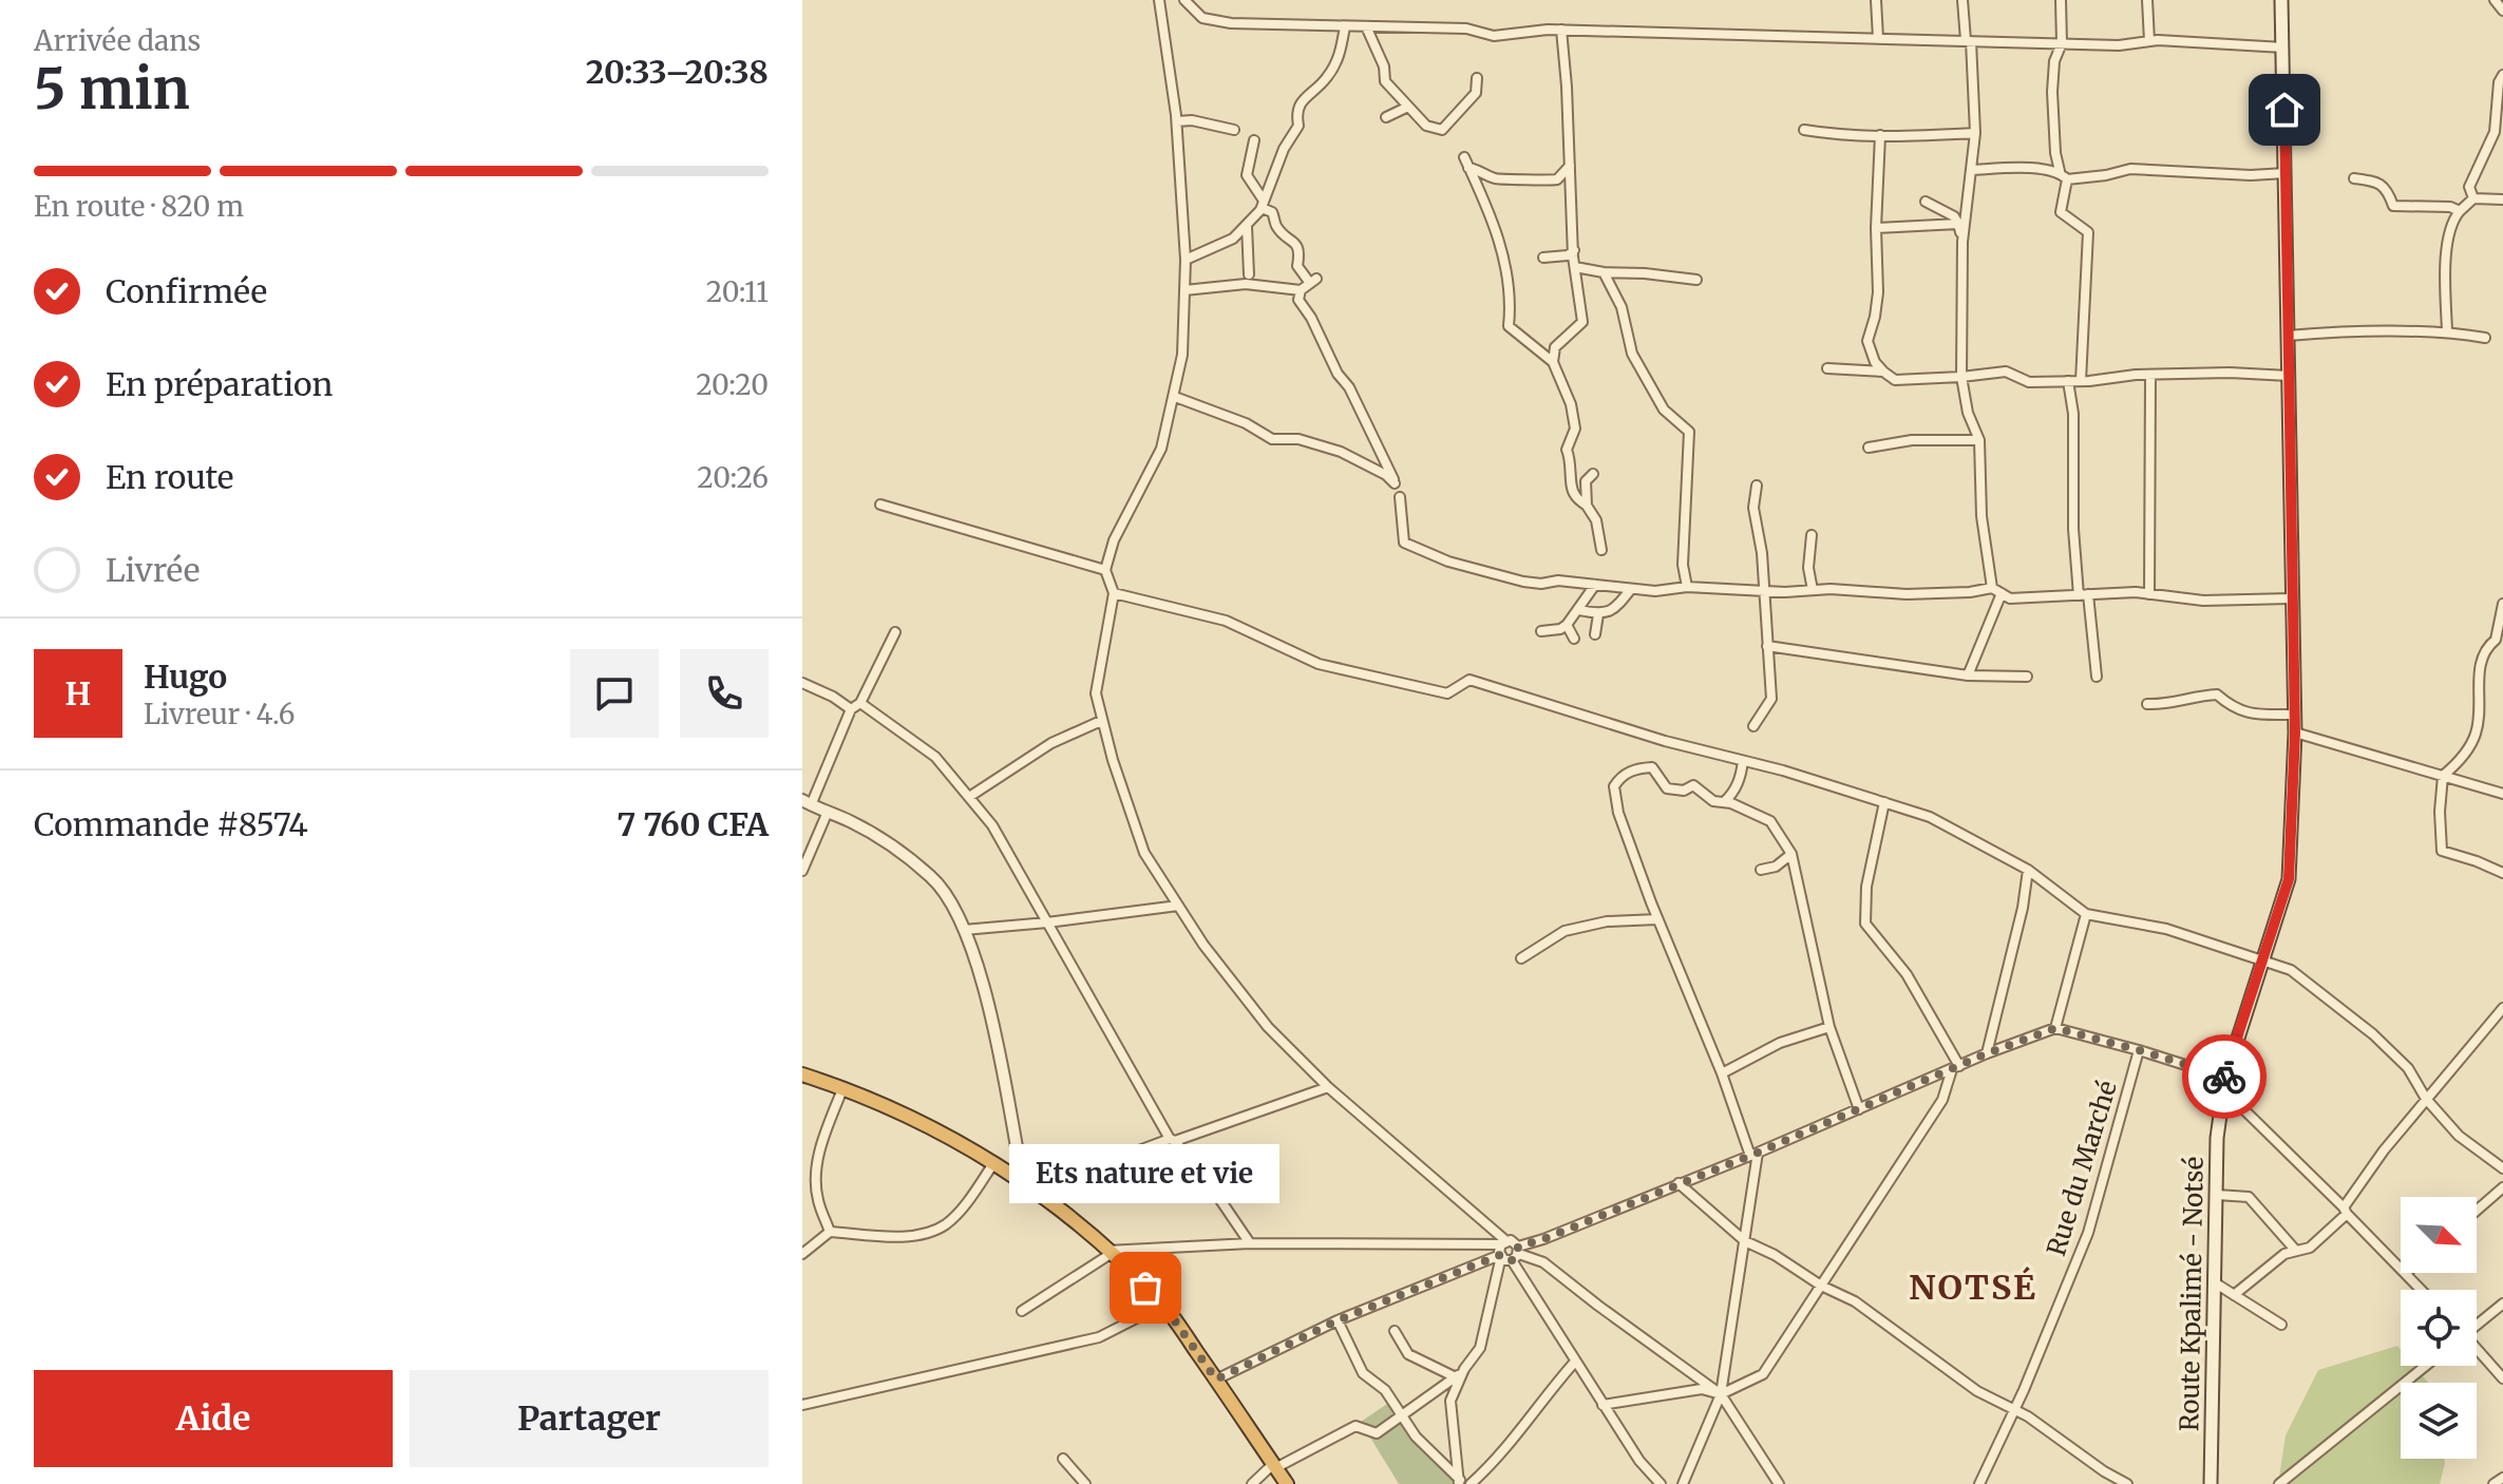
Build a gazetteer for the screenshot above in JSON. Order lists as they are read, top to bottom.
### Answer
{
  "streets": {
    "main road": ["Route Kpalimé - Notsé"],
    "street": ["Rue du Marché"]
  },
  "districts": ["NOTSÉ"],
  "places": ["Ets nature et vie"],
  "north": "bottom right",
  "page": {
    "heading": ["5 min", "Arrivée dans", "20:33–20:38"],
    "panel": [
      "Hugo",
      "Livreur · 4.6",
      "Commande #8574",
      "7 760 CFA"
    ],
    "bar": "En route · 820 m",
    "list": [
      ["Confirmée", "20:11"],
      ["En préparation", "20:20"],
      ["En route", "20:26"],
      "Livrée"
    ],
    "round": "H",
    "bubble": "Ets nature et vie",
    "buttons": ["Aide", "Partager"]
  }
}
